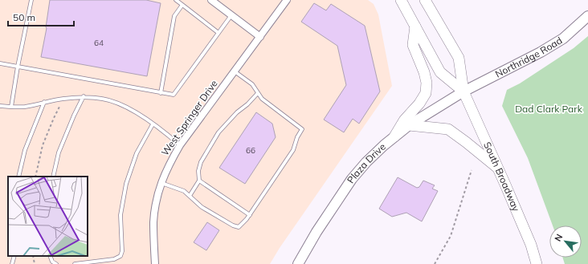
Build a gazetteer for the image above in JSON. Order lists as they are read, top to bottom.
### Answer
{
  "streets": {
    "main road": ["South Broadway"],
    "street": ["Northridge Road", "West Springer Drive", "Plaza Drive"]
  },
  "crossings": [
    ["Northridge Road", "Plaza Drive"],
    ["Northridge Road", "South Broadway"],
    ["Plaza Drive", "South Broadway"]
  ],
  "parks": ["Dad Clark Park"],
  "house_numbers": ["64", "66"],
  "scale_bar": "50 m",
  "north": "top left"
}
